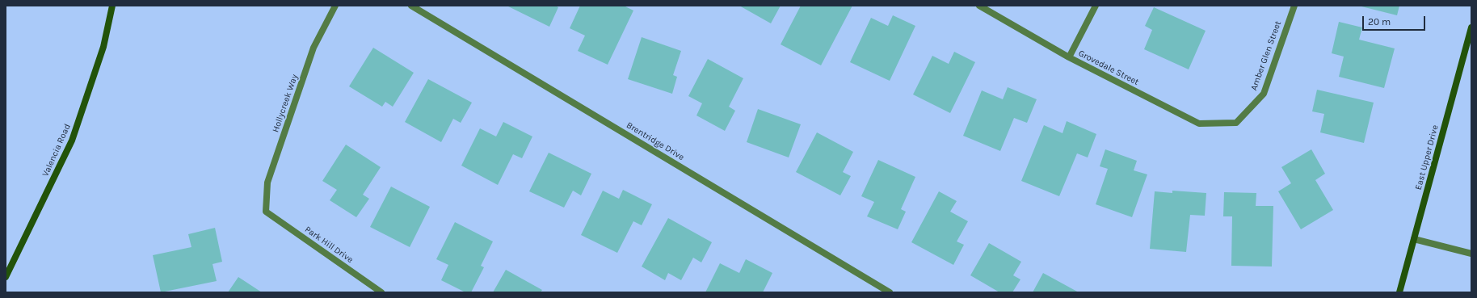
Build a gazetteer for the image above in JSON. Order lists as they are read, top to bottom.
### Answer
{
  "streets": {
    "street": [
      "Amber Glen Street",
      "Grovedale Street",
      "Hollycreek Way",
      "Brentridge Drive",
      "Valencia Road",
      "East Upper Drive",
      "Park Hill Drive"
    ]
  },
  "crossings": [
    ["Amber Glen Street", "Grovedale Street"],
    ["Hollycreek Way", "Park Hill Drive"]
  ],
  "scale_bar": "20 m"
}
